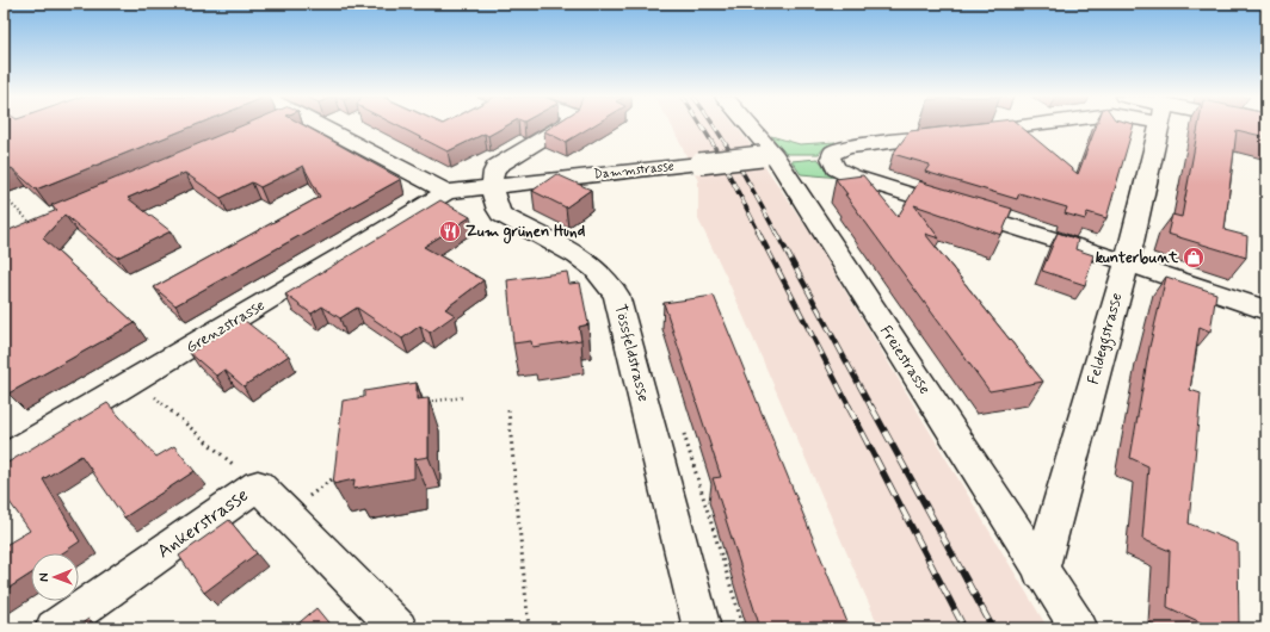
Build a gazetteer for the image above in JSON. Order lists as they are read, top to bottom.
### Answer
{
  "streets": {
    "street": [
      "Dammstrasse",
      "Grenzstrasse",
      "Feldeggstrasse",
      "Tössfeldstrasse",
      "Freiestrasse",
      "Ankerstrasse"
    ]
  },
  "crossings": [
    ["Dammstrasse", "Tössfeldstrasse"],
    ["Dammstrasse", "Freiestrasse"],
    ["Feldeggstrasse", "Freiestrasse"]
  ],
  "places": {
    "restaurant": ["Zum grünen Hund"],
    "shop": ["kunterbunt"]
  },
  "north": "left"
}
